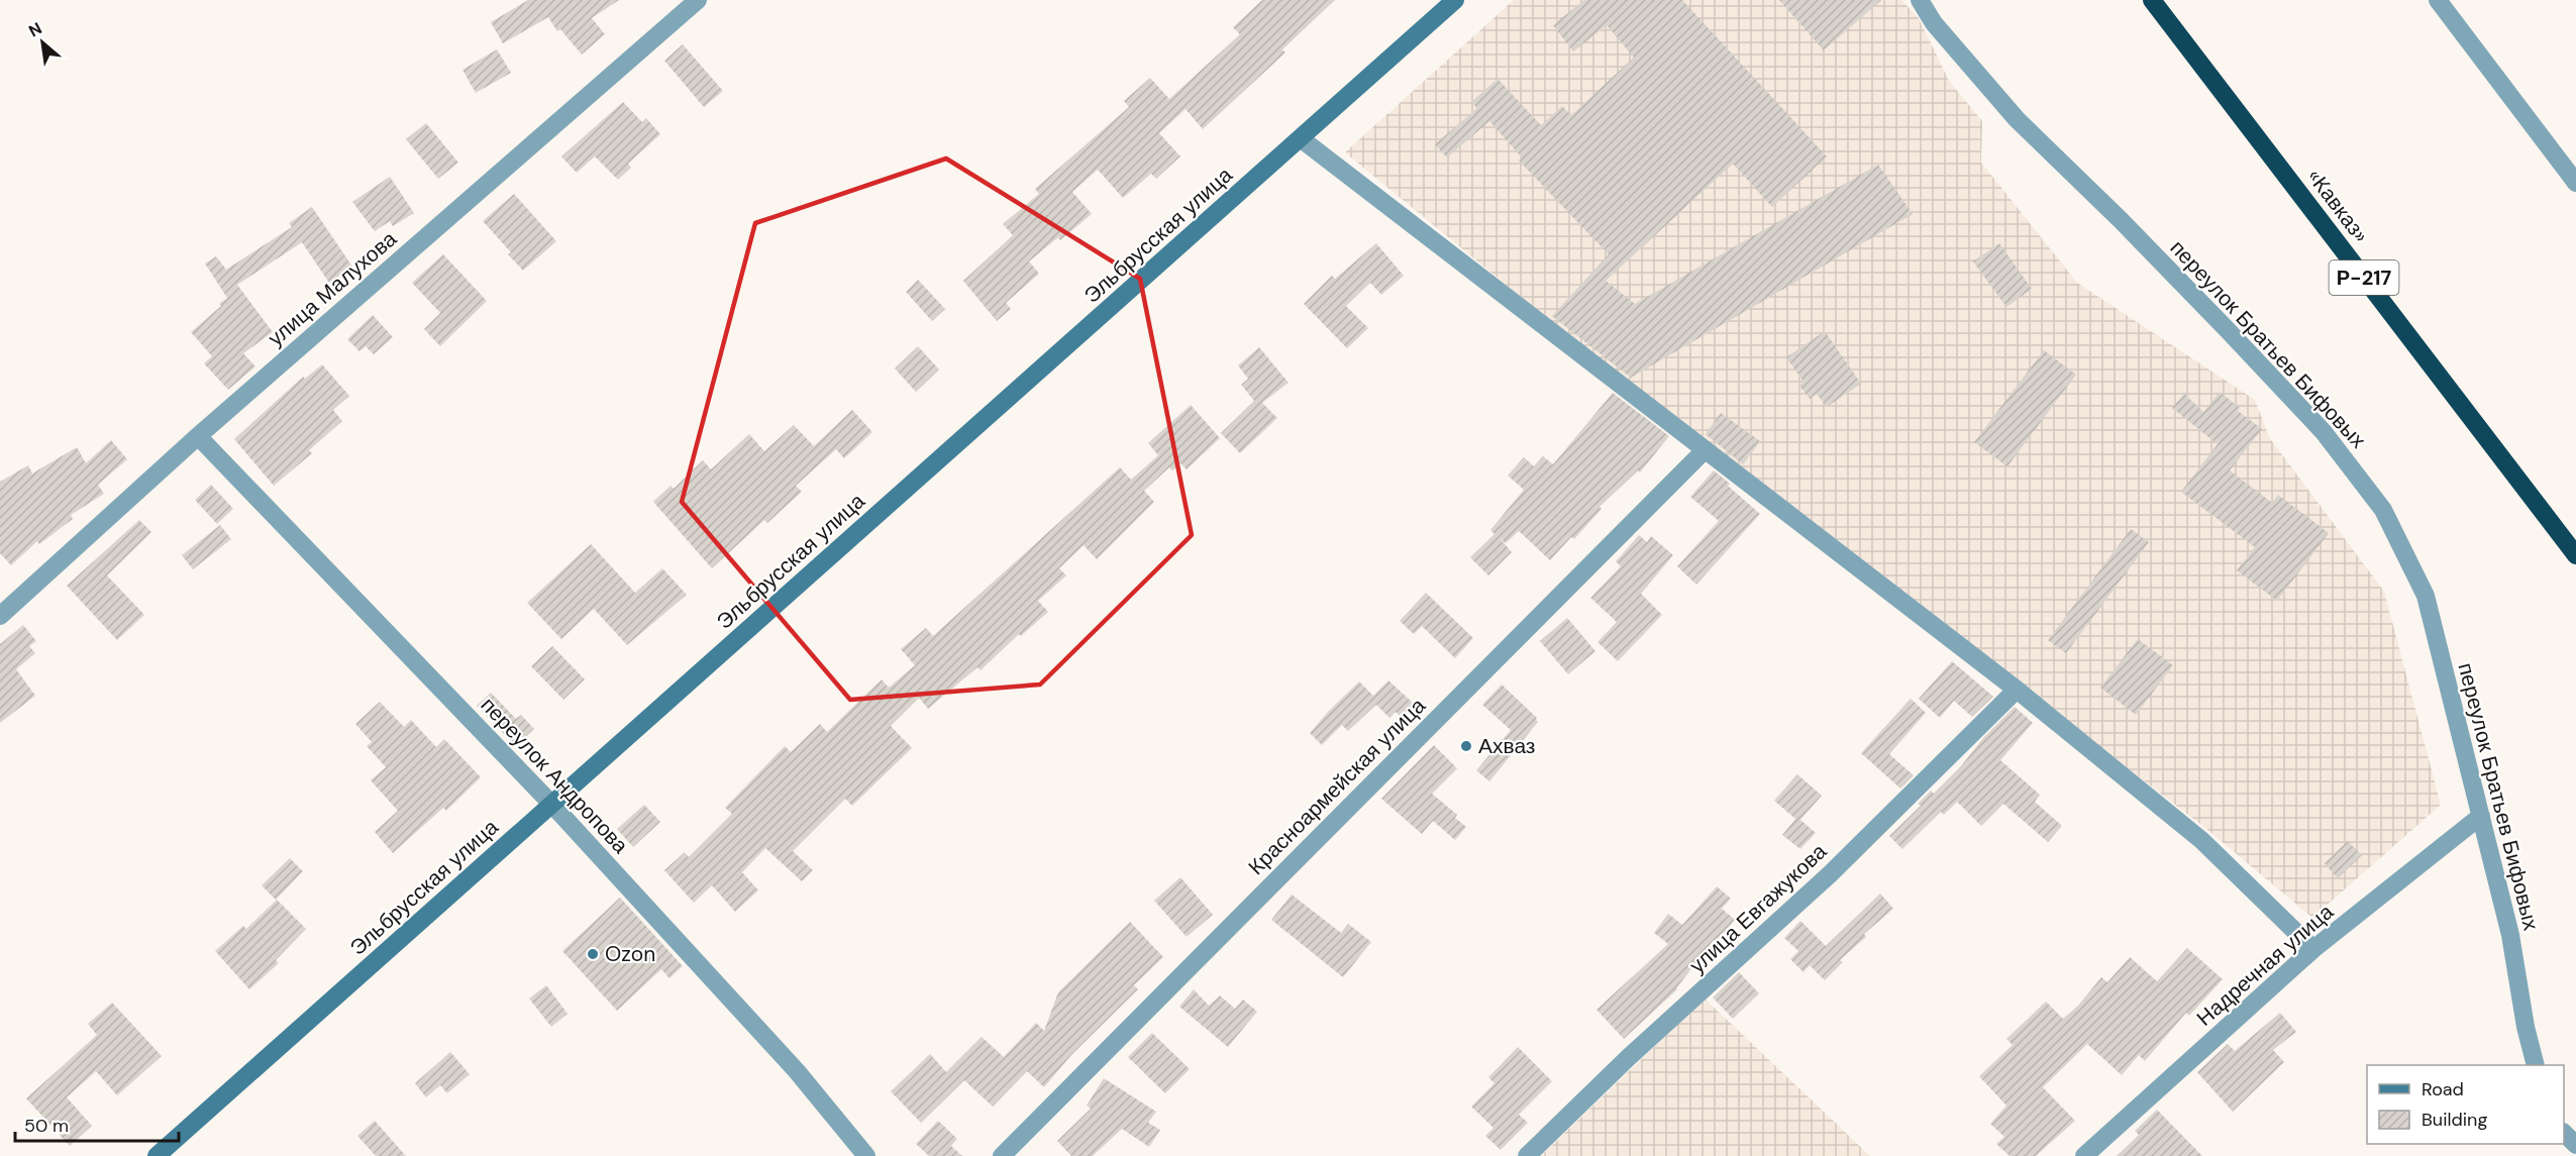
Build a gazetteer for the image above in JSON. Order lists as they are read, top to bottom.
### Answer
{
  "streets": {
    "highway": ["«Кавказ»", "Р-217"],
    "street": [
      "Эльбрусская улица",
      "улица Малухова",
      "переулок Братьев Бифовых",
      "переулок Андропова",
      "Красноармейская улица",
      "улица Евгажукова",
      "Надречная улица"
    ]
  },
  "crossings": [
    ["Эльбрусская улица", "переулок Андропова"],
    ["улица Малухова", "переулок Андропова"],
    ["переулок Братьев Бифовых", "Надречная улица"]
  ],
  "places": ["Ахваз", "Ozon"],
  "legend": ["Road", "Building"],
  "scale_bar": "50 m",
  "north": "top left"
}
